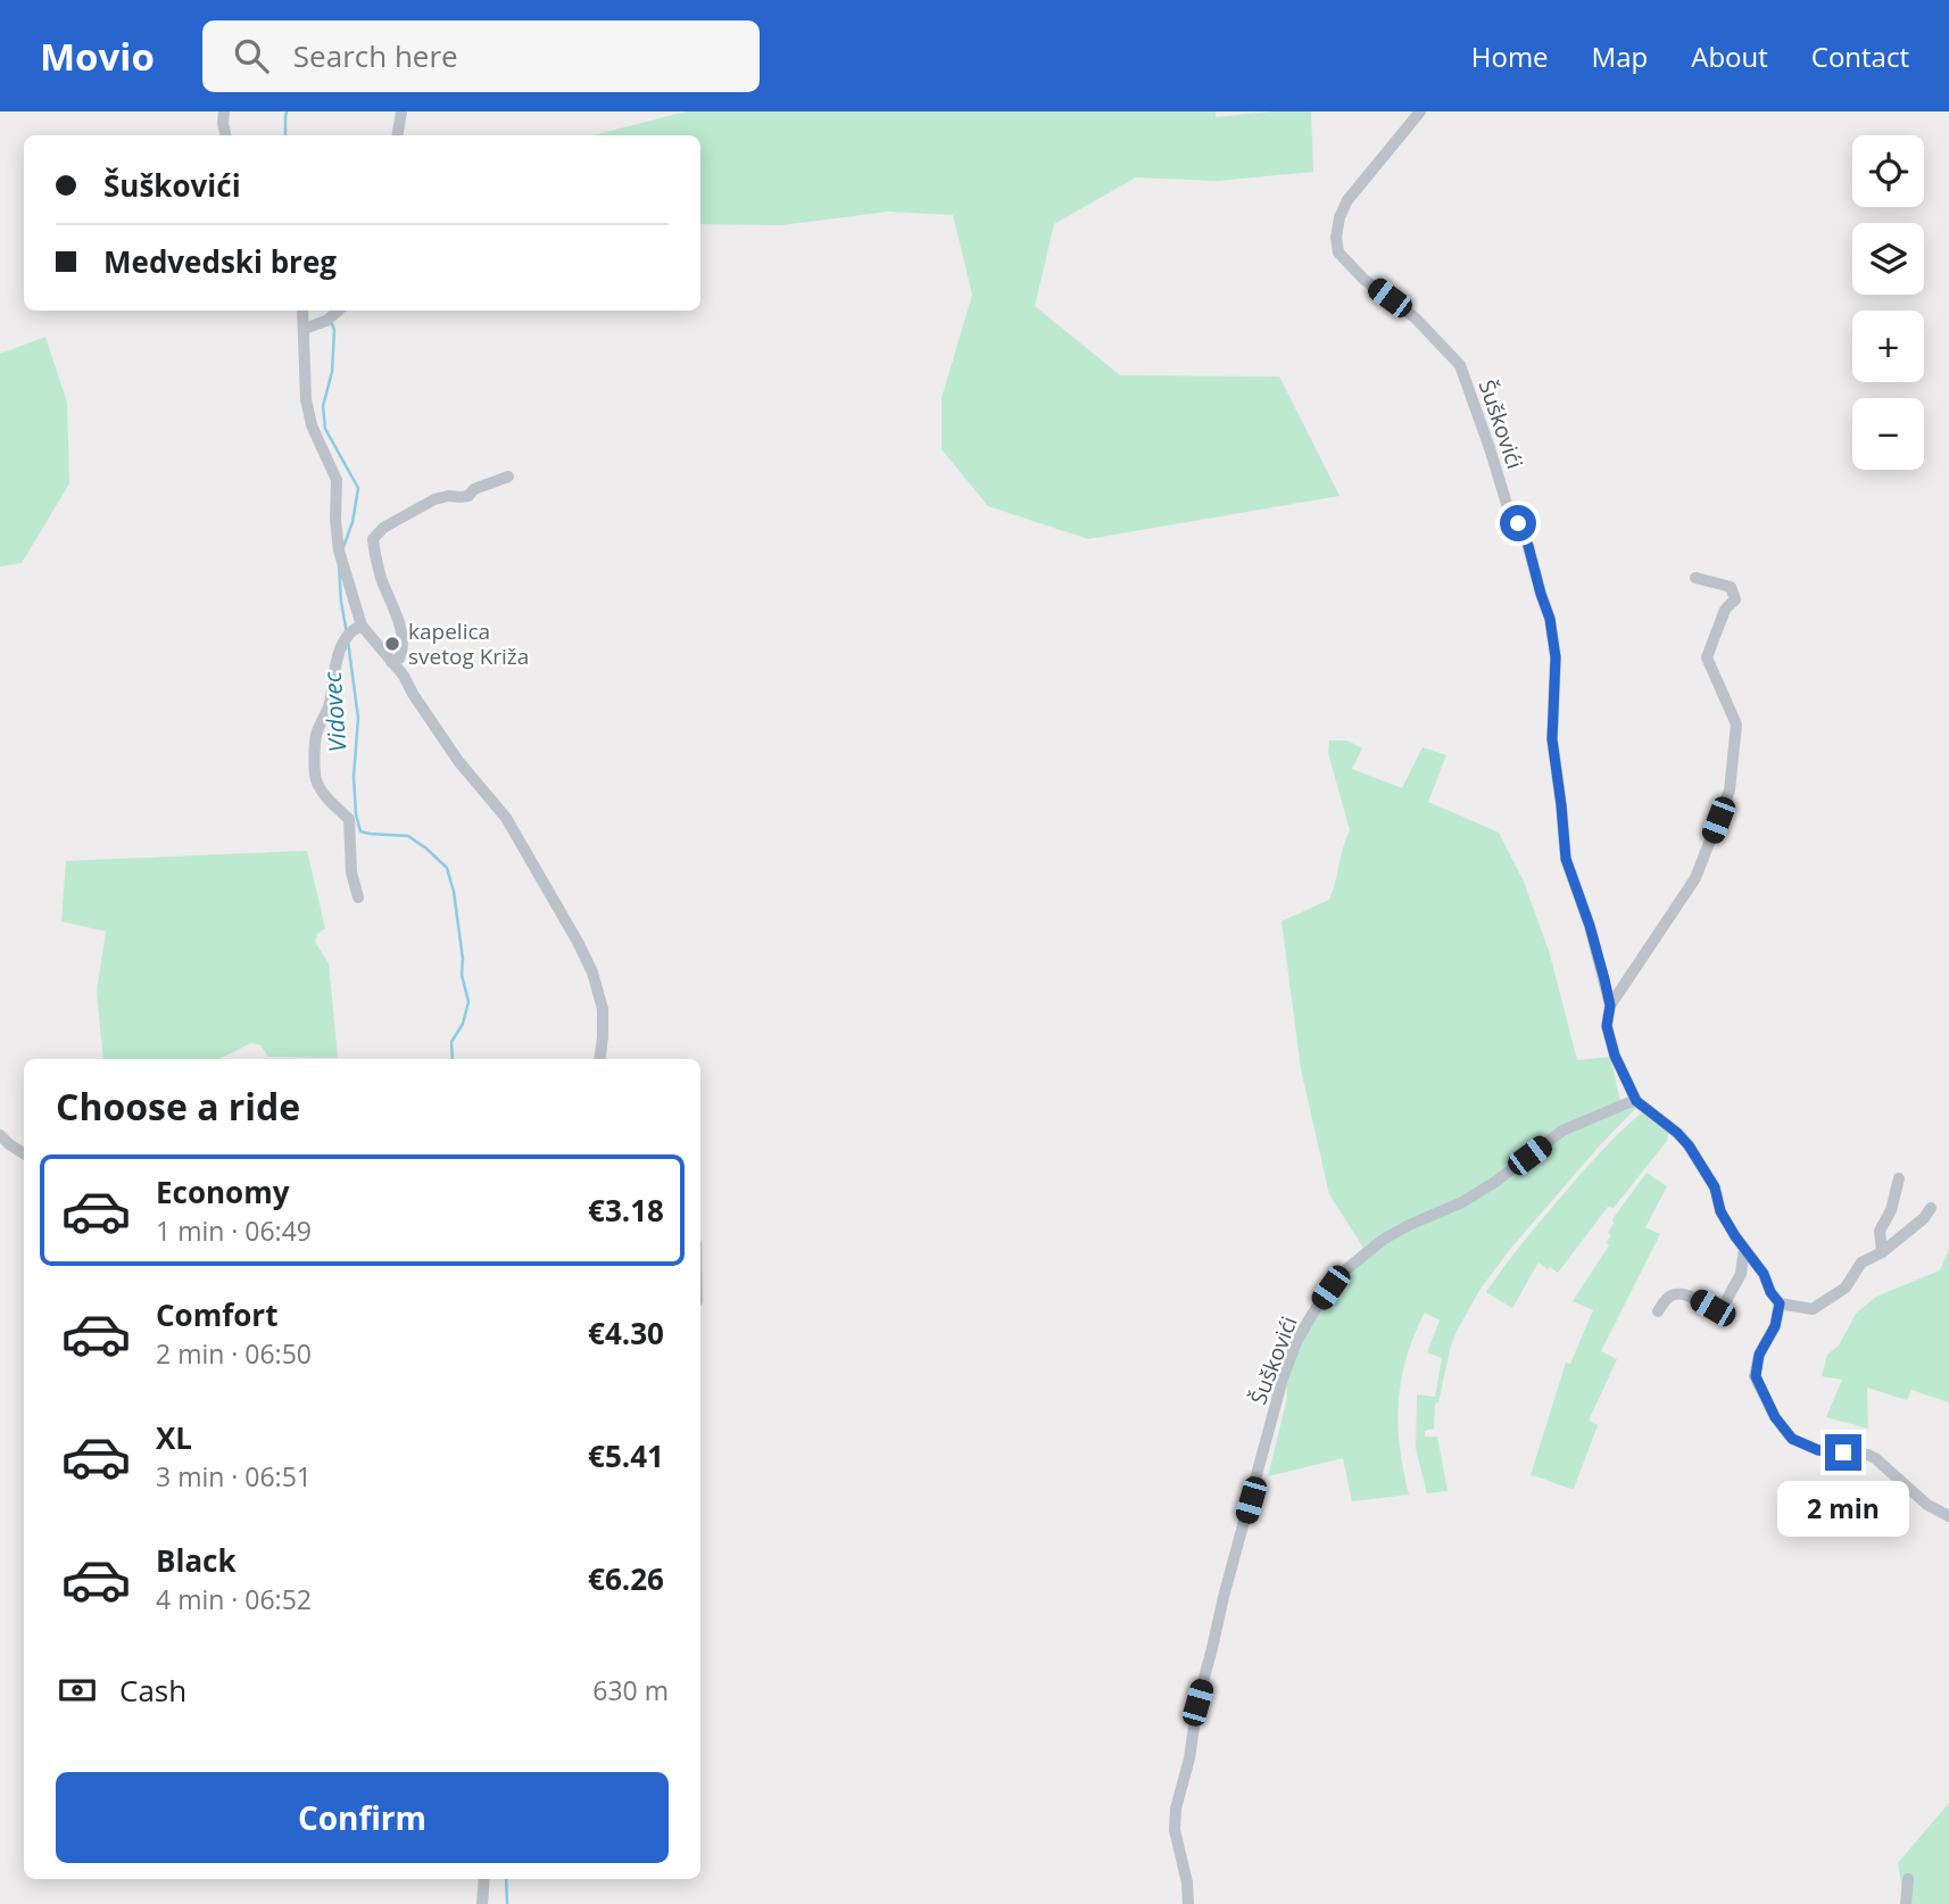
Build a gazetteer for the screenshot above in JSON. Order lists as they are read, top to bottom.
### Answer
{
  "streets": {
    "street": ["Šuškovići"]
  },
  "water": ["Vidovec"],
  "places": ["kapelica svetog Križa"],
  "page": {
    "header": "Movio",
    "search": "Search here",
    "nav": [
      "Home",
      "Map",
      "About",
      "Contact"
    ],
    "map_buttons": ["+", "−"],
    "banner": ["Šuškovići", "Medvedski breg"],
    "heading": "Choose a ride",
    "list": [
      {
        "name": "Economy",
        "note": "1 min · 06:49",
        "value": "€3.18"
      },
      {
        "name": "Comfort",
        "note": "2 min · 06:50",
        "value": "€4.30"
      },
      {
        "name": "XL",
        "note": "3 min · 06:51",
        "value": "€5.41"
      },
      {
        "name": "Black",
        "note": "4 min · 06:52",
        "value": "€6.26"
      }
    ],
    "bubble": "2 min",
    "pay": ["Cash", "630 m"],
    "buttons": "Confirm"
  }
}
